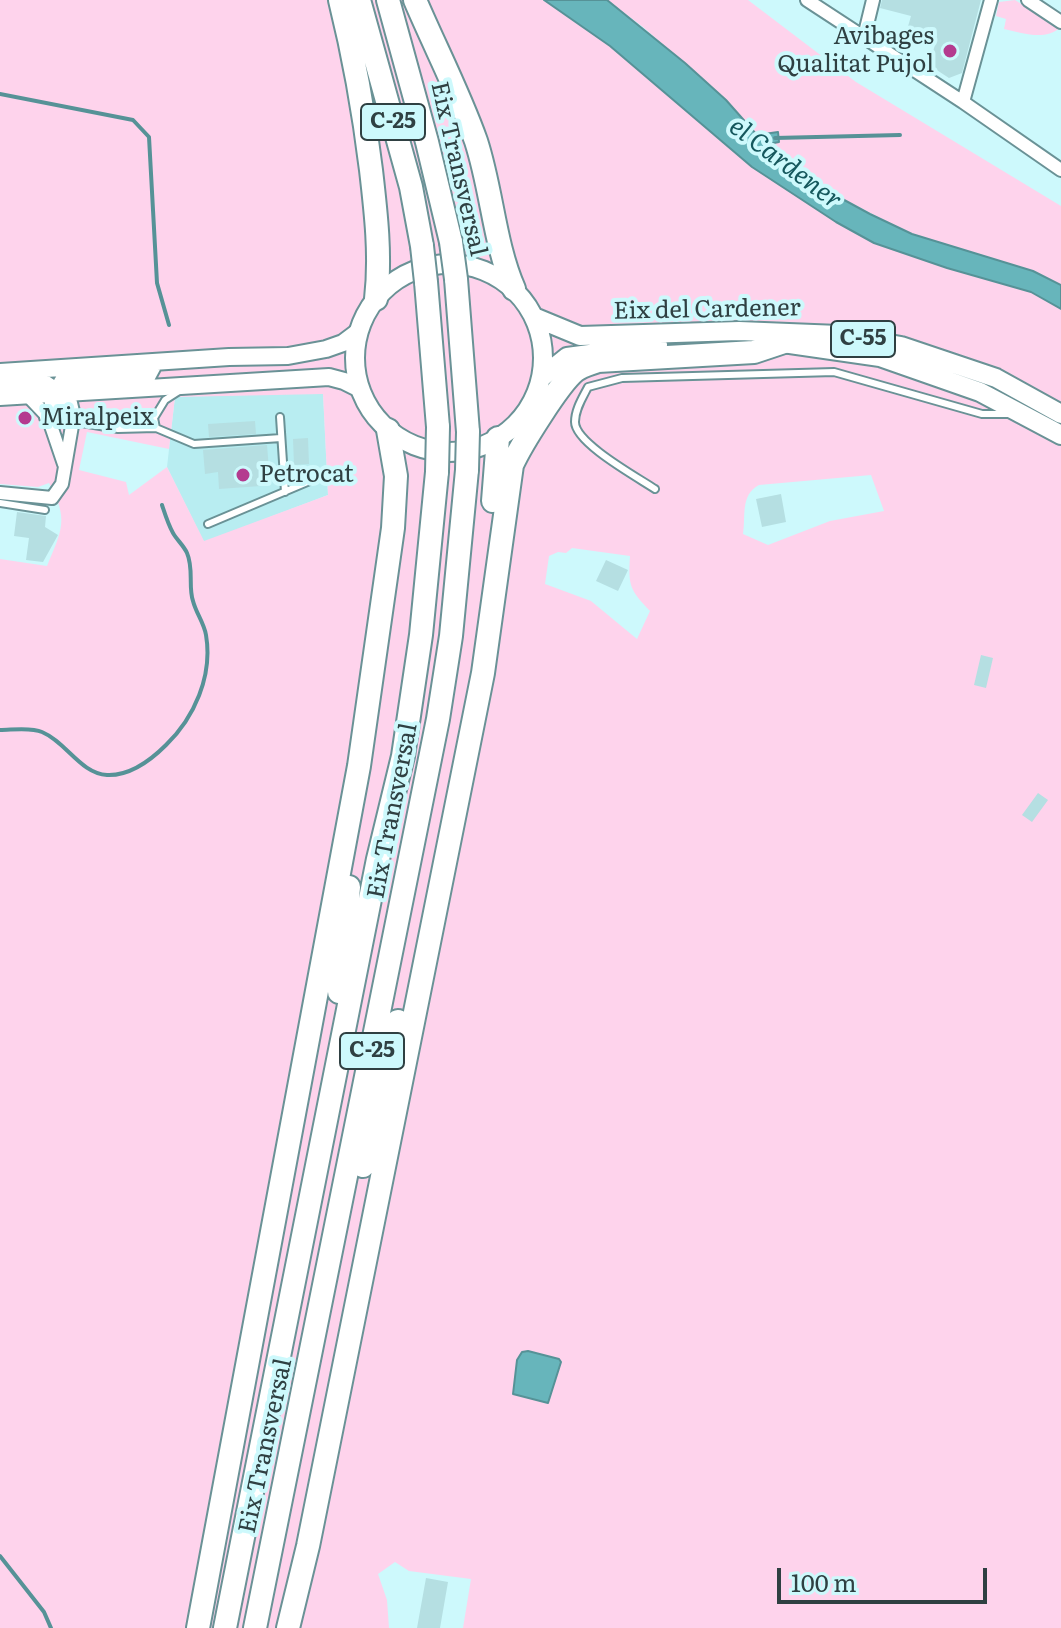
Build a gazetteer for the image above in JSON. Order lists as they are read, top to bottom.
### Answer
{
  "streets": {
    "highway": ["C-25", "Eix Transversal"],
    "main road": ["Eix del Cardener", "C-55"]
  },
  "water": ["el Cardener"],
  "places": ["Avibages Qualitat Pujol", "Miralpeix", "Petrocat"],
  "scale_bar": "100 m"
}
